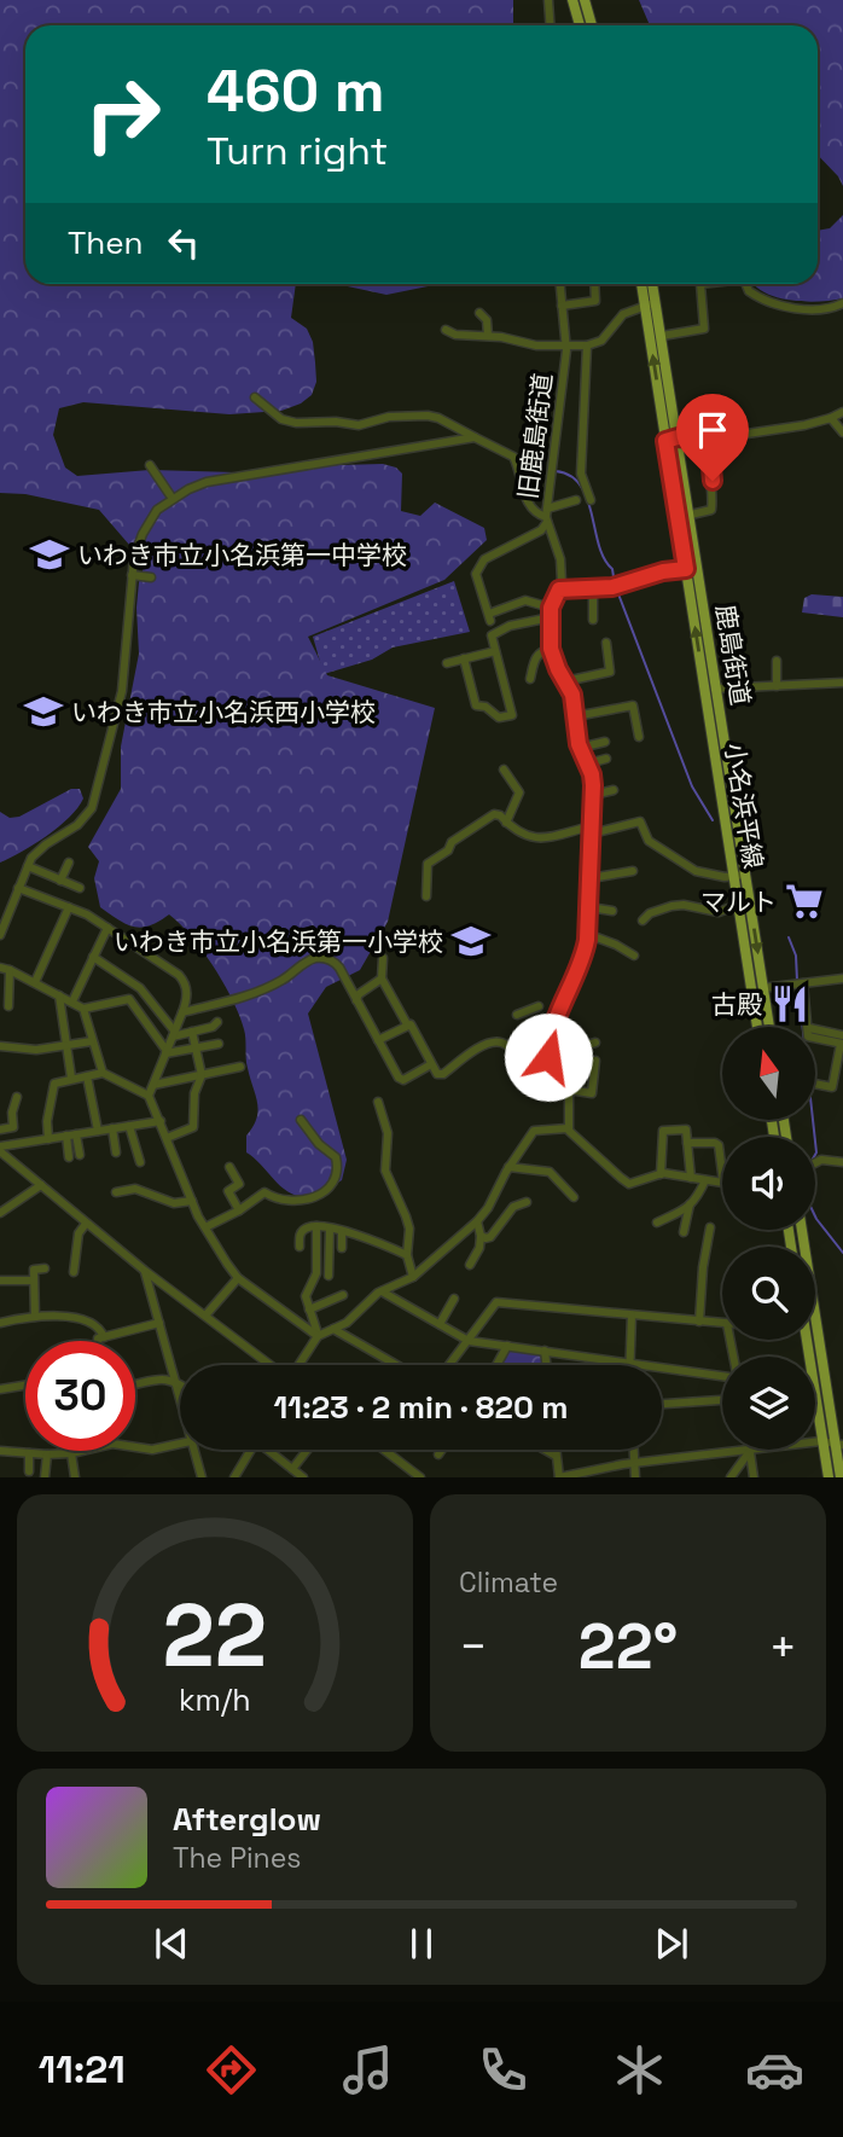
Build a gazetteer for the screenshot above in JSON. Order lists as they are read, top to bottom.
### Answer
{
  "streets": {
    "main road": ["鹿島街道", "小名浜平線"],
    "street": ["旧鹿島街道"]
  },
  "crossings": [
    ["鹿島街道", "小名浜平線"]
  ],
  "places": {
    "school or university": ["いわき市立小名浜第一中学校", "いわき市立小名浜西小学校", "いわき市立小名浜第一小学校"],
    "supermarket": ["マルト"],
    "restaurant": ["古殿"]
  },
  "north": "top",
  "page": {
    "turn": ["460 m", "Turn right"],
    "then": "Then",
    "limit": "30",
    "trip": "11:23 · 2 min · 820 m",
    "tile": "Climate",
    "heat": ["−", "22°", "+"],
    "song": ["Afterglow", "The Pines"],
    "tabs": "11:21",
    "gauge": ["22", "km/h"]
  }
}
